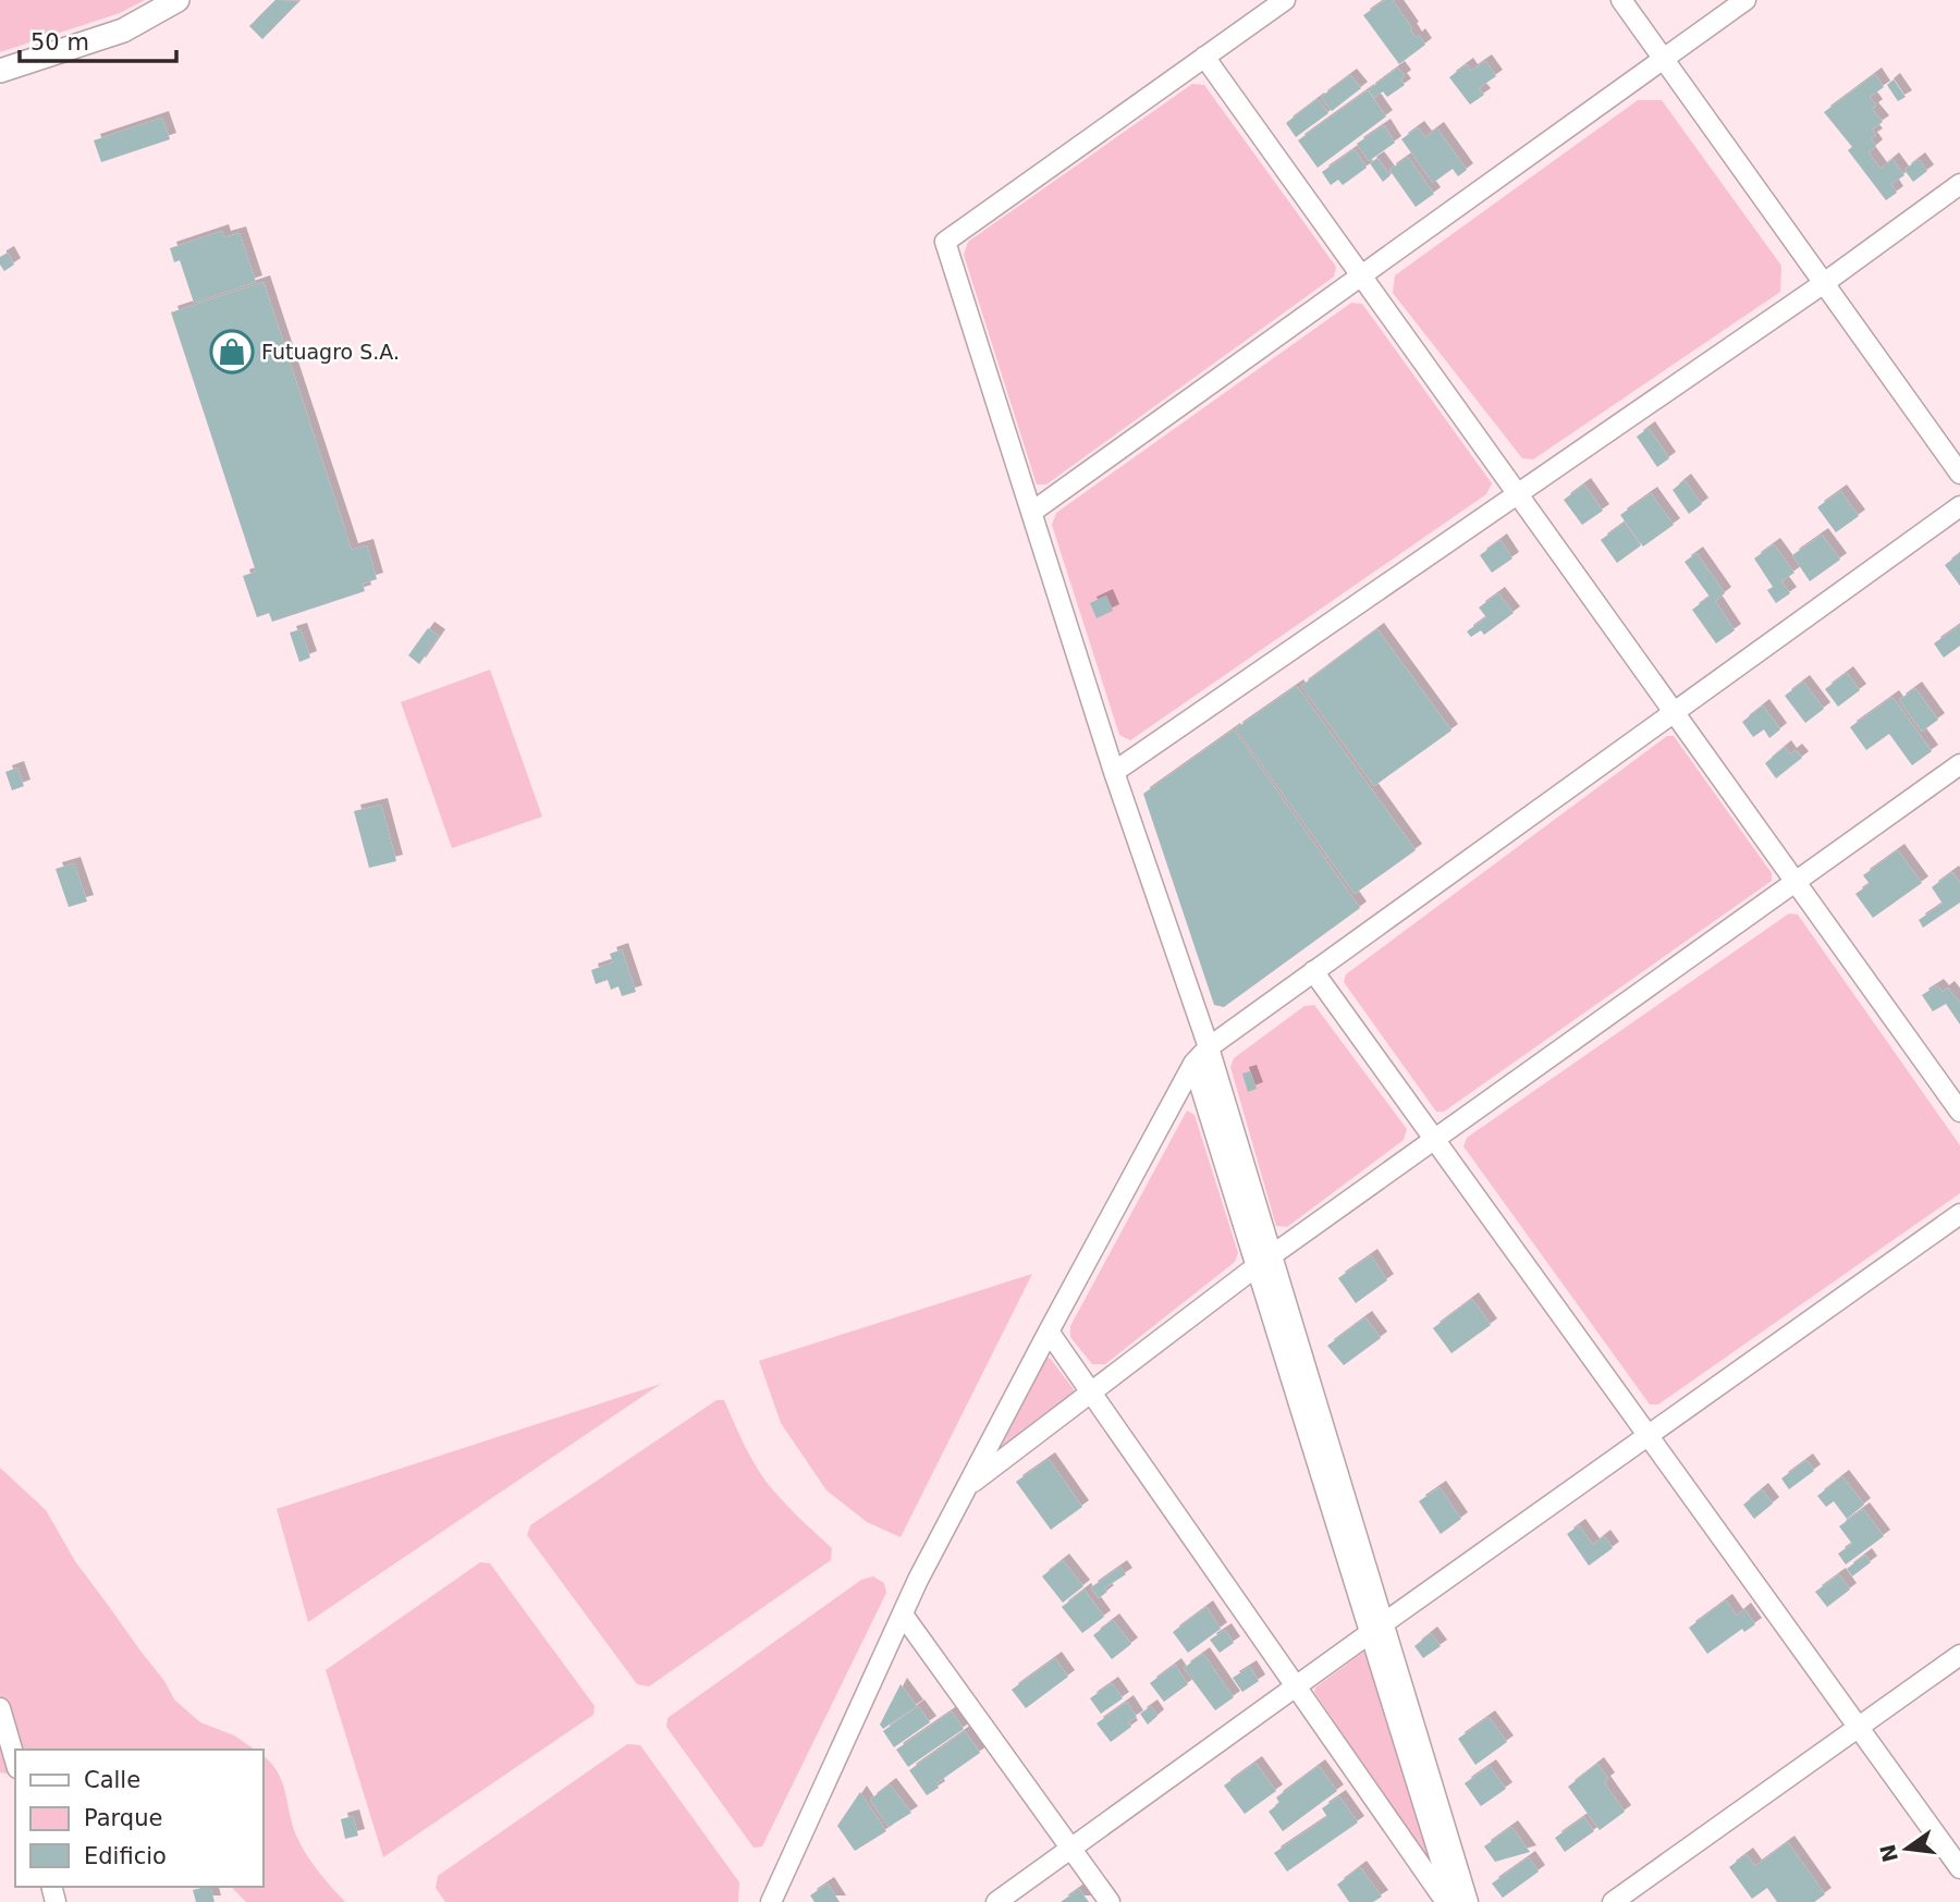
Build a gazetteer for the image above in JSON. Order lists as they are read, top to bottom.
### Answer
{
  "places": {
    "shop": ["Futuagro S.A."]
  },
  "legend": ["Calle", "Parque", "Edificio"],
  "scale_bar": "50 m",
  "north": "left"
}
